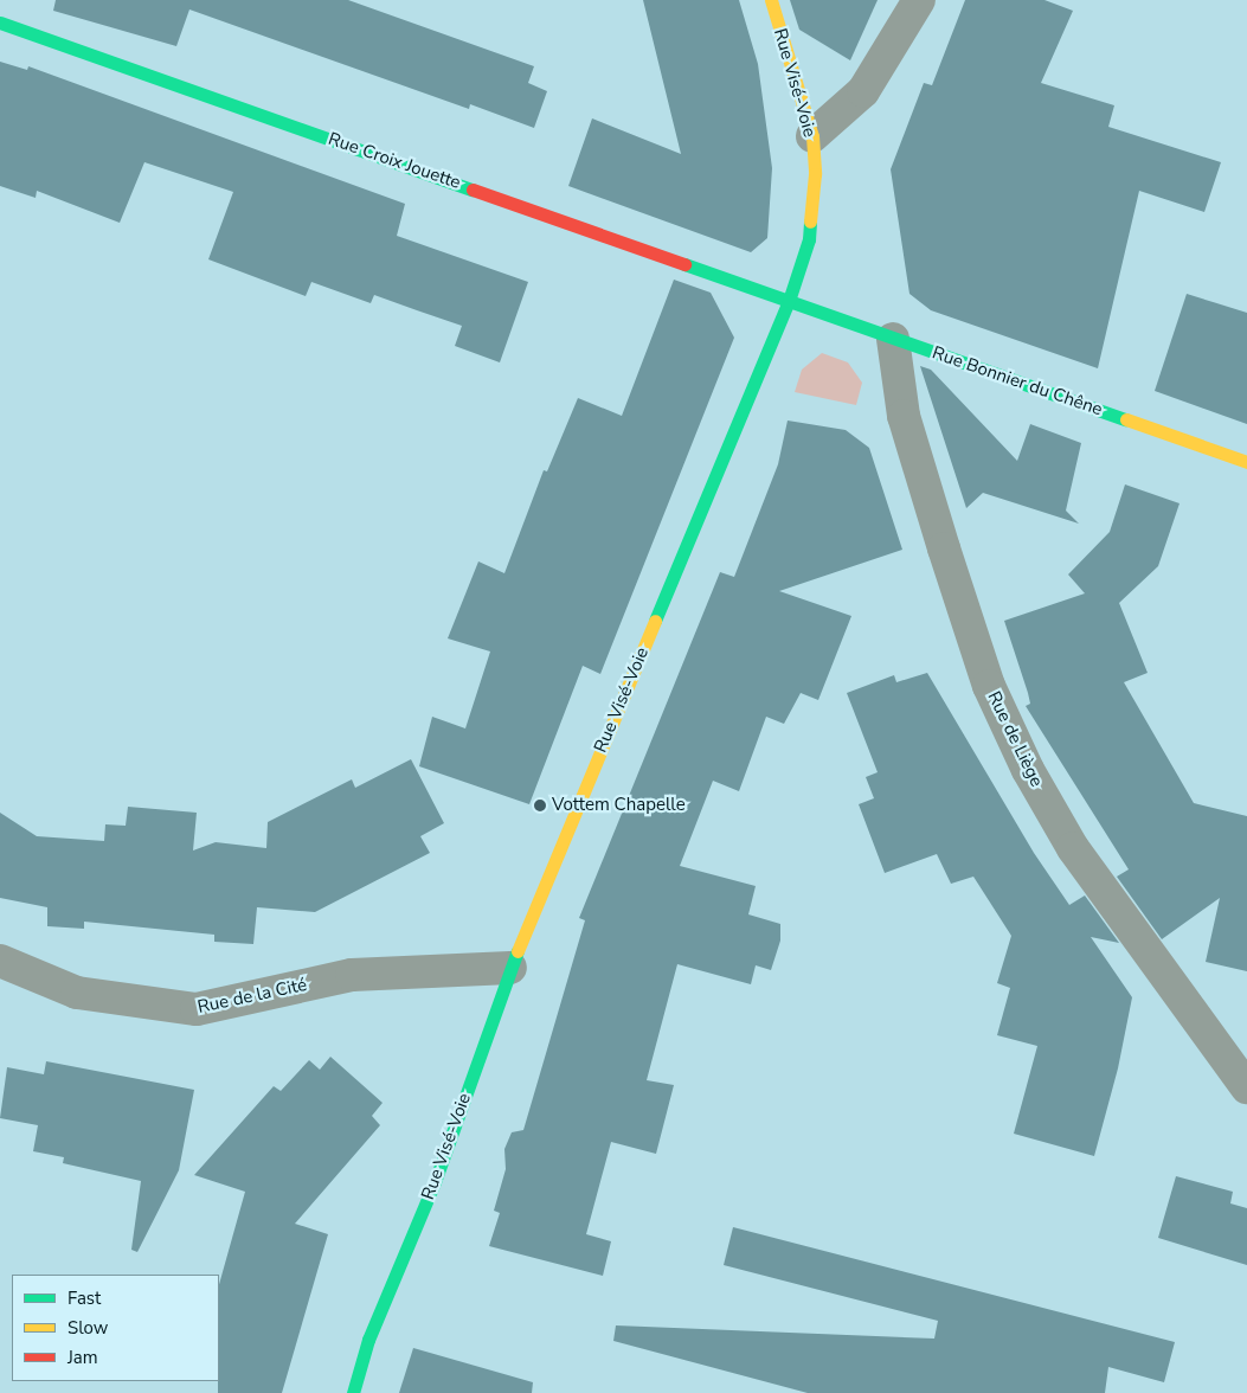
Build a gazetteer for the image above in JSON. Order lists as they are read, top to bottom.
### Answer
{
  "streets": {
    "street": [
      "Rue Visé-Voie",
      "Rue Croix Jouette",
      "Rue Bonnier du Chêne",
      "Rue de Liège",
      "Rue de la Cité"
    ]
  },
  "crossings": [
    ["Rue Visé-Voie", "Rue Croix Jouette"],
    ["Rue Visé-Voie", "Rue Bonnier du Chêne"],
    ["Rue Visé-Voie", "Rue de la Cité"],
    ["Rue Croix Jouette", "Rue Bonnier du Chêne"],
    ["Rue Bonnier du Chêne", "Rue de Liège"]
  ],
  "places": ["Vottem Chapelle"],
  "legend": ["Fast", "Slow", "Jam"]
}
